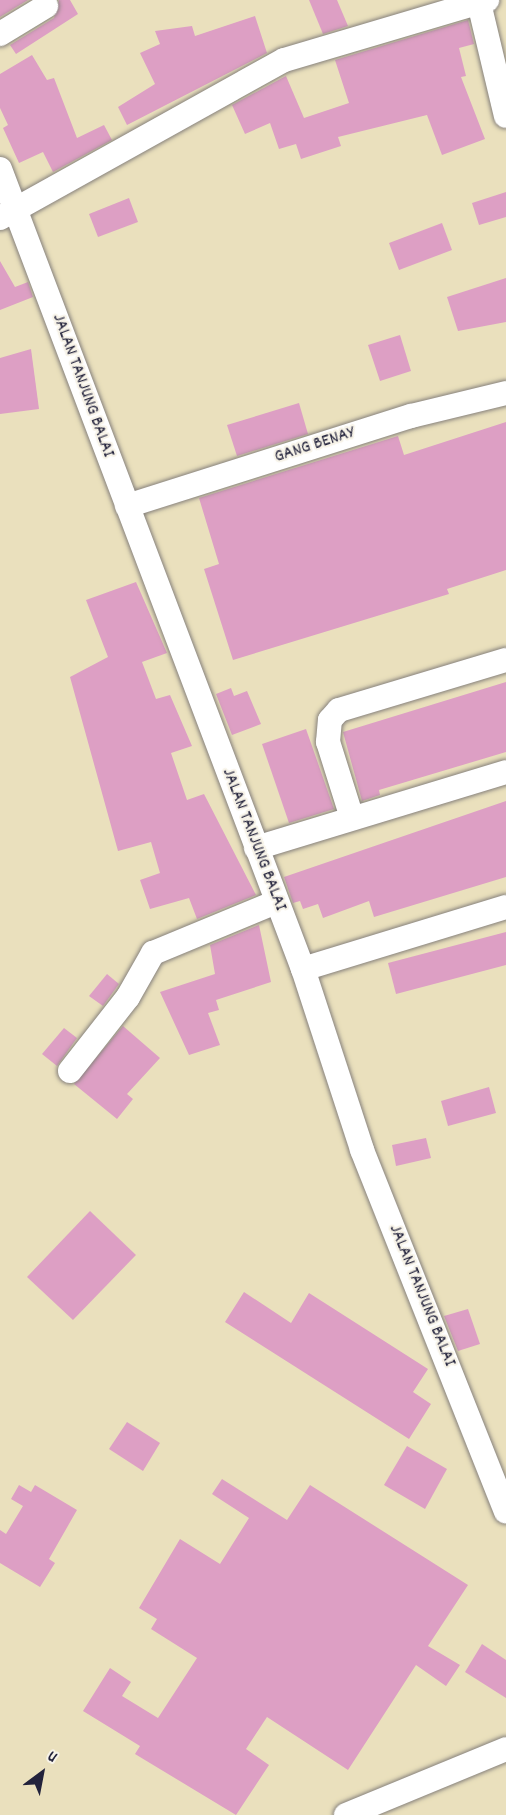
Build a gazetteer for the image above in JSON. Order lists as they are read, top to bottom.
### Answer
{
  "streets": {
    "street": ["JALAN TANJUNG BALAI", "GANG BENAY"]
  },
  "crossings": [
    ["JALAN TANJUNG BALAI", "GANG BENAY"]
  ],
  "north": "top right"
}
